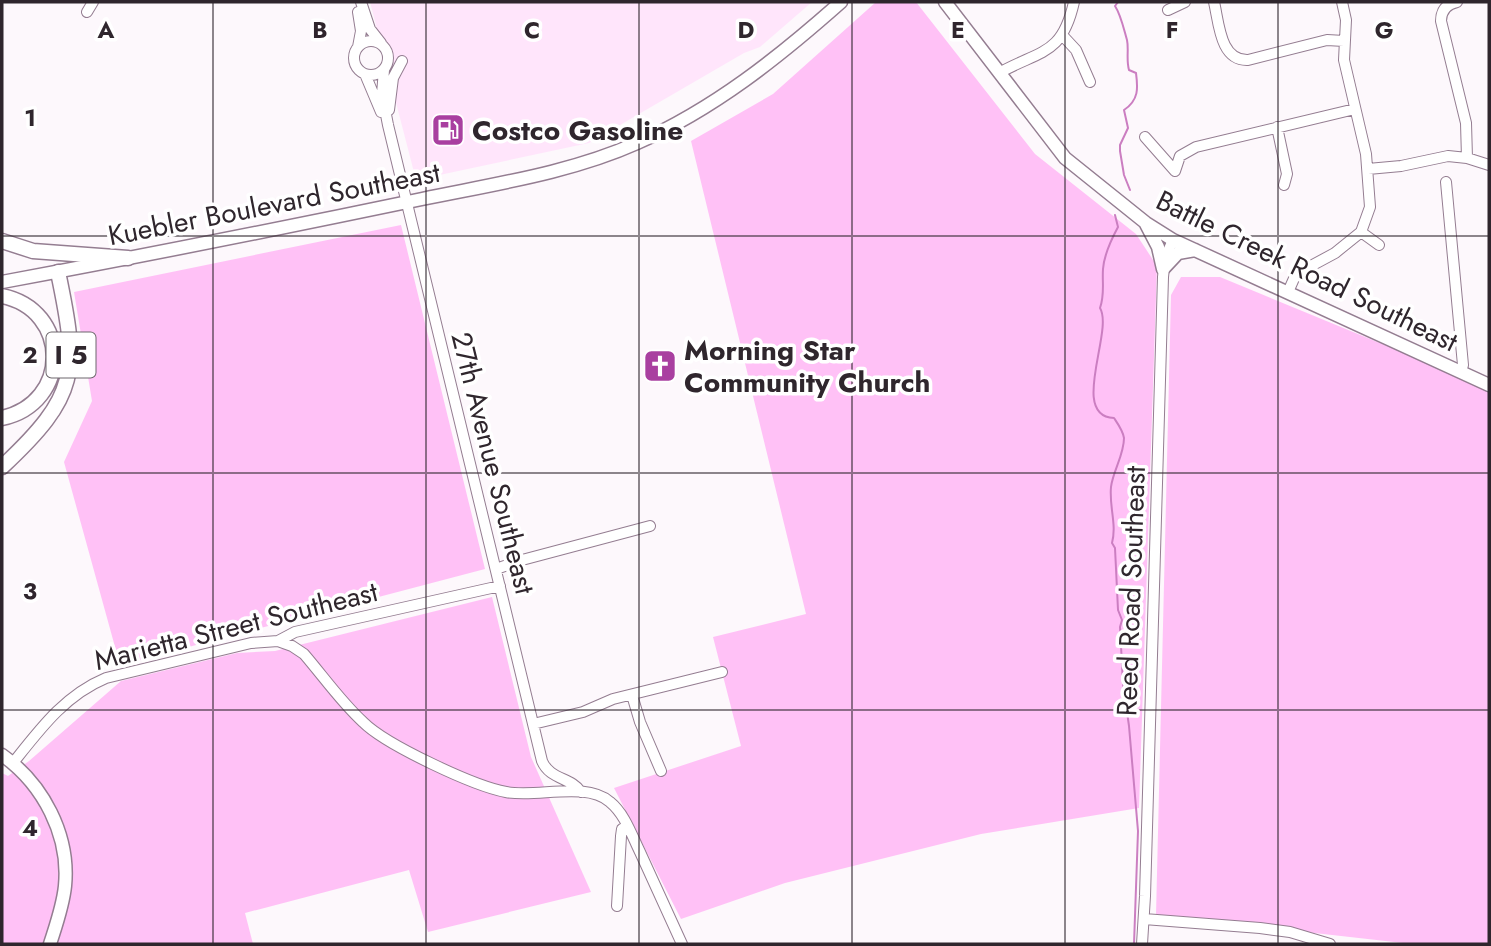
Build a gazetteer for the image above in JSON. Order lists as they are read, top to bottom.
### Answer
{
  "streets": {
    "highway": ["I 5"],
    "main road": ["Kuebler Boulevard Southeast", "Battle Creek Road Southeast"],
    "street": ["27th Avenue Southeast", "Reed Road Southeast", "Marietta Street Southeast"]
  },
  "crossings": [
    ["Kuebler Boulevard Southeast", "I 5"],
    ["Kuebler Boulevard Southeast", "27th Avenue Southeast"],
    ["Battle Creek Road Southeast", "Reed Road Southeast"],
    ["27th Avenue Southeast", "Marietta Street Southeast"]
  ],
  "places": {
    "fuel station": ["Costco Gasoline"],
    "church": ["Morning Star Community Church"]
  },
  "grid": {
    "columns": [
      "A",
      "B",
      "C",
      "D",
      "E",
      "F",
      "G"
    ],
    "rows": [
      "1",
      "2",
      "3",
      "4"
    ]
  }
}
